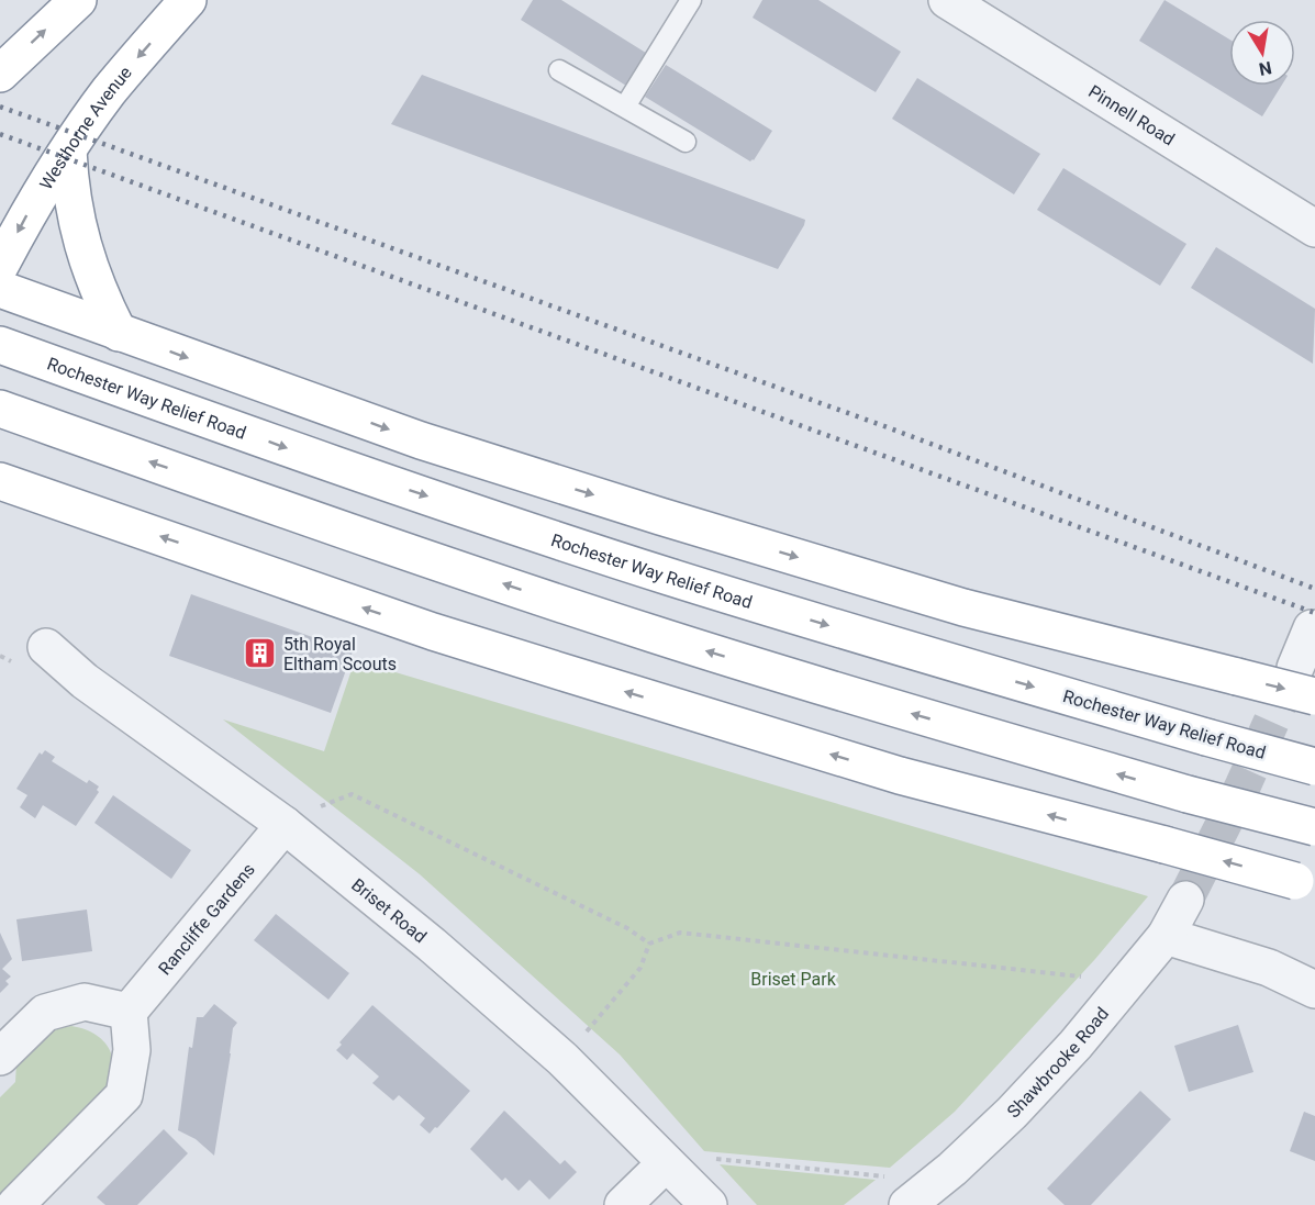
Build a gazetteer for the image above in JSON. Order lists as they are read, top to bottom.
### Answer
{
  "streets": {
    "highway": ["Westhorne Avenue", "Rochester Way Relief Road"],
    "street": [
      "Pinnell Road",
      "Briset Road",
      "Rancliffe Gardens",
      "Shawbrooke Road"
    ]
  },
  "crossings": [
    ["Briset Road", "Rancliffe Gardens"]
  ],
  "parks": ["Briset Park"],
  "places": {
    "building": ["5th Royal Eltham Scouts"]
  },
  "north": "bottom"
}
